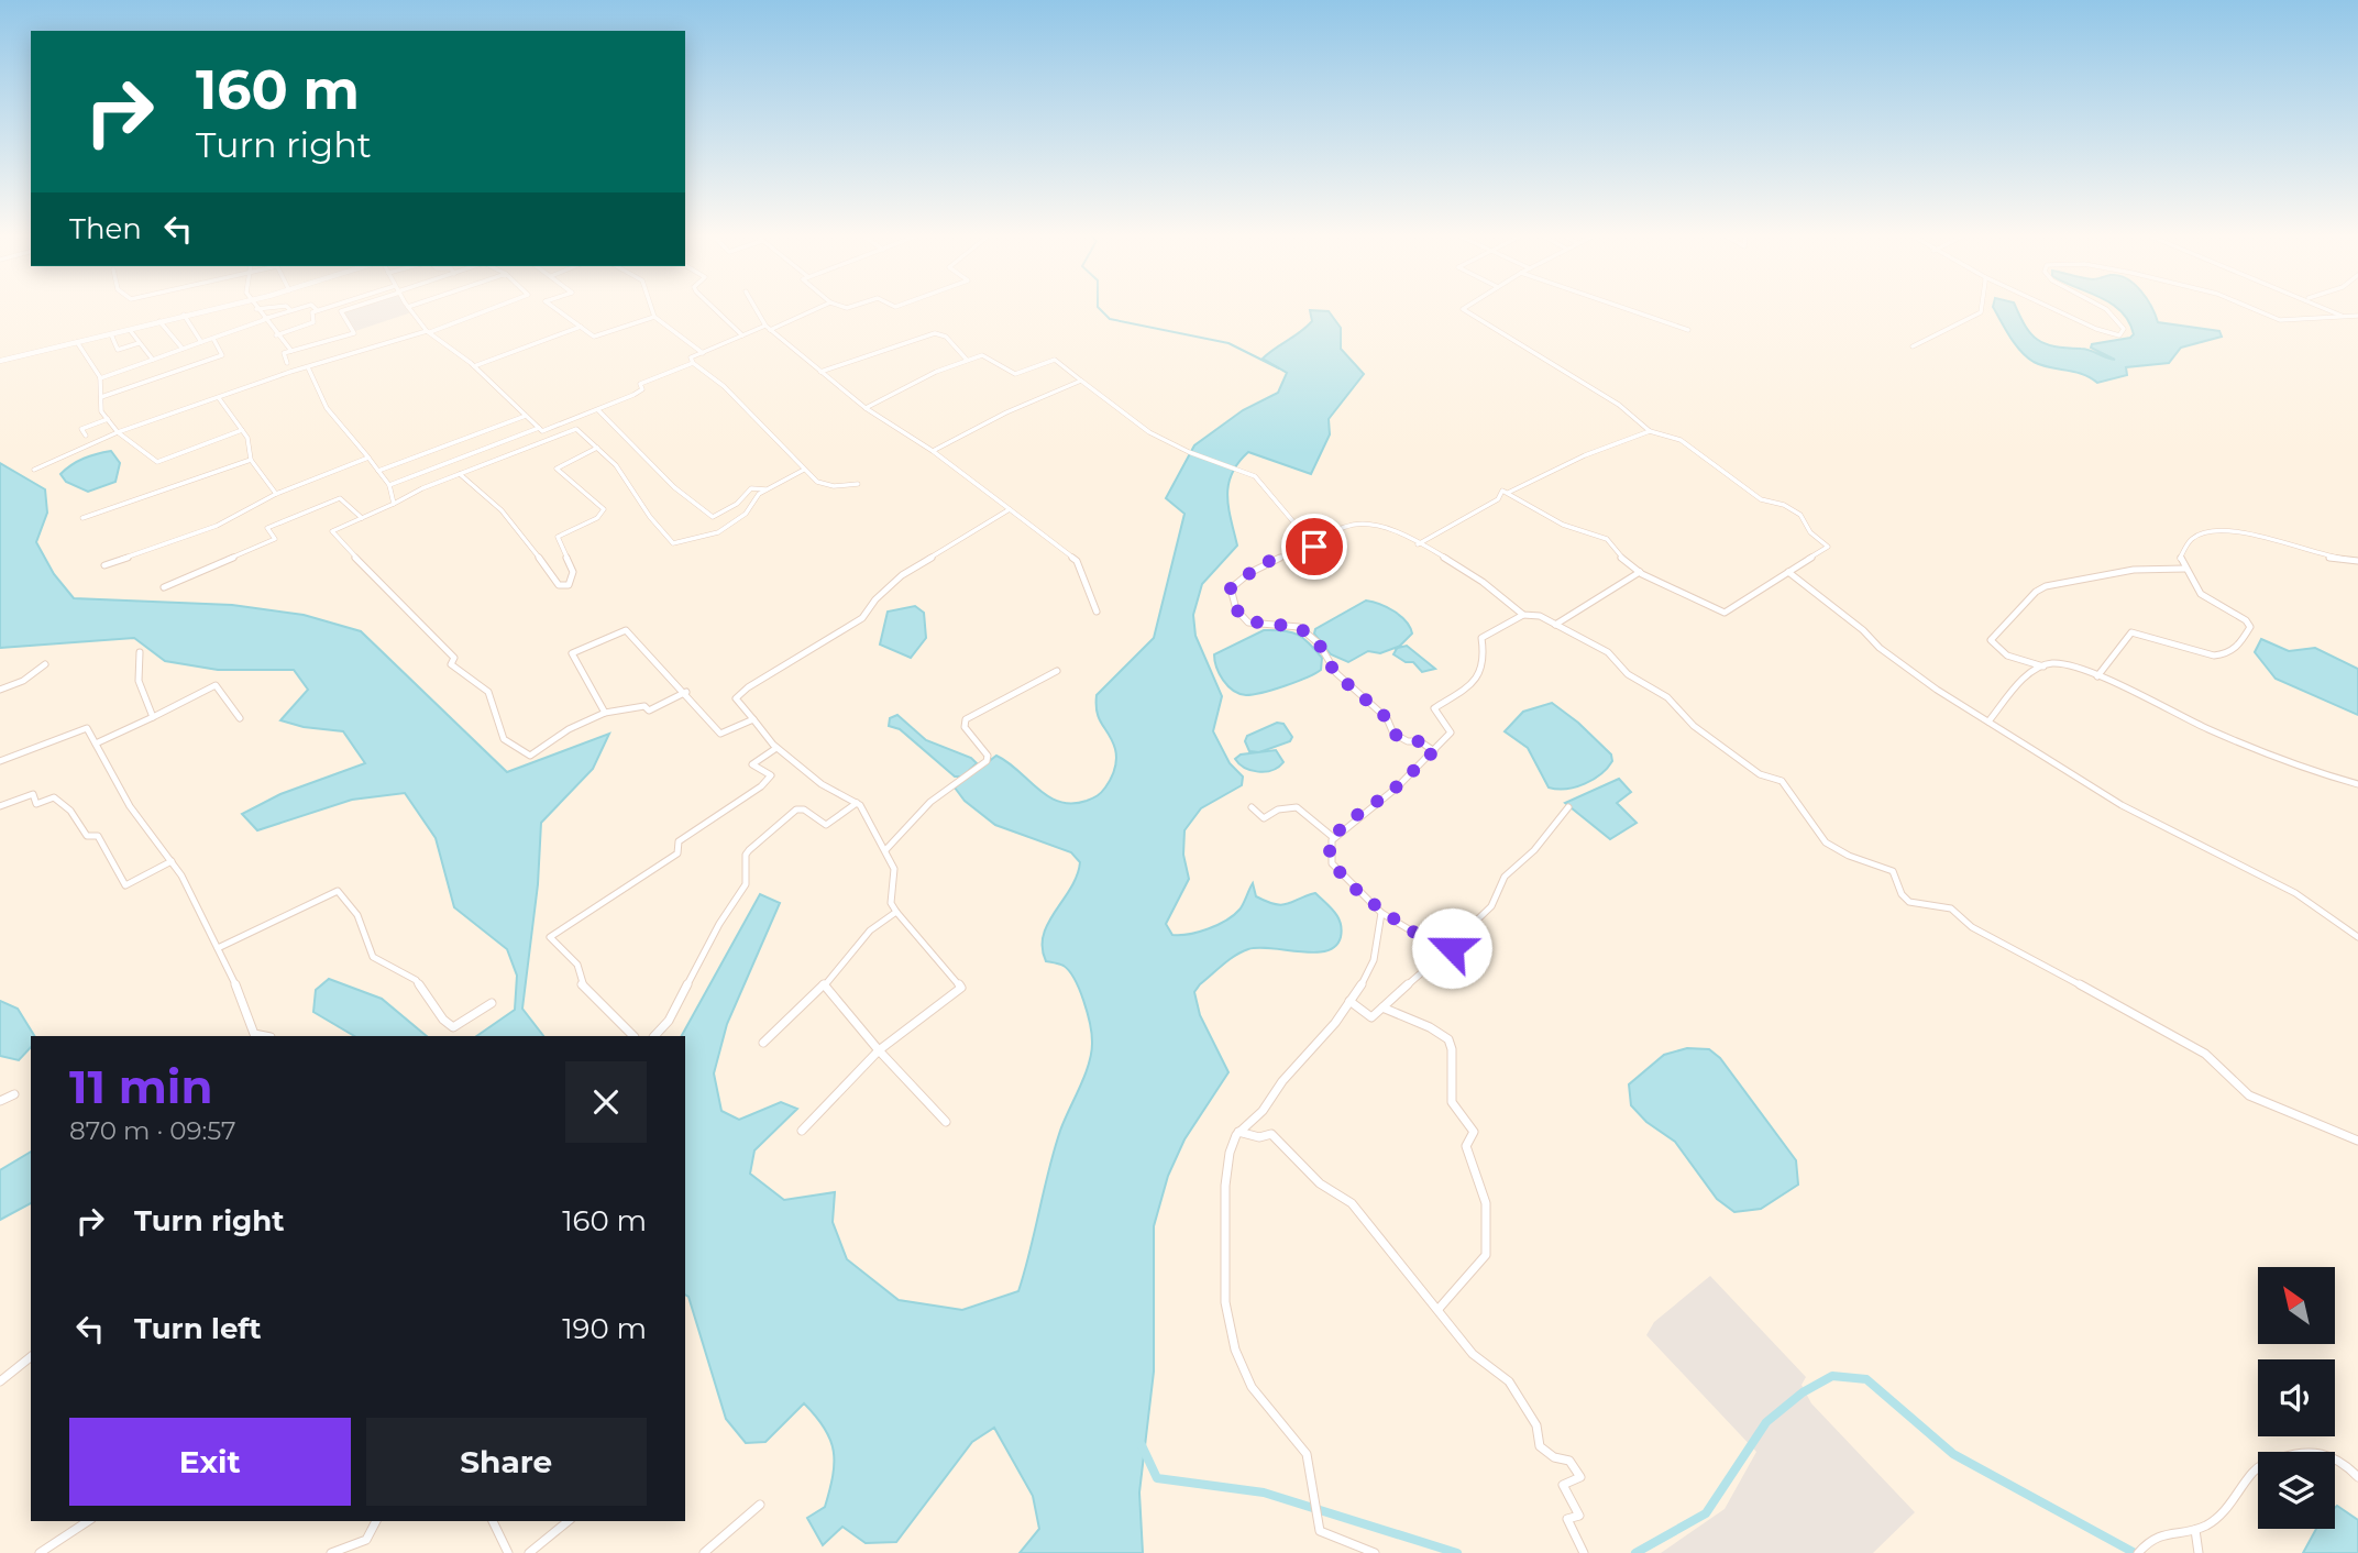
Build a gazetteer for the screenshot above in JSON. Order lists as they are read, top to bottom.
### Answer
{
  "north": "top left",
  "page": {
    "turn": ["160 m", "Turn right"],
    "then": "Then",
    "heading": ["11 min", "870 m · 09:57"],
    "list": [
      {
        "name": "Turn right",
        "value": "160 m"
      },
      {
        "name": "Turn left",
        "value": "190 m"
      }
    ],
    "buttons": ["Exit", "Share"]
  }
}
